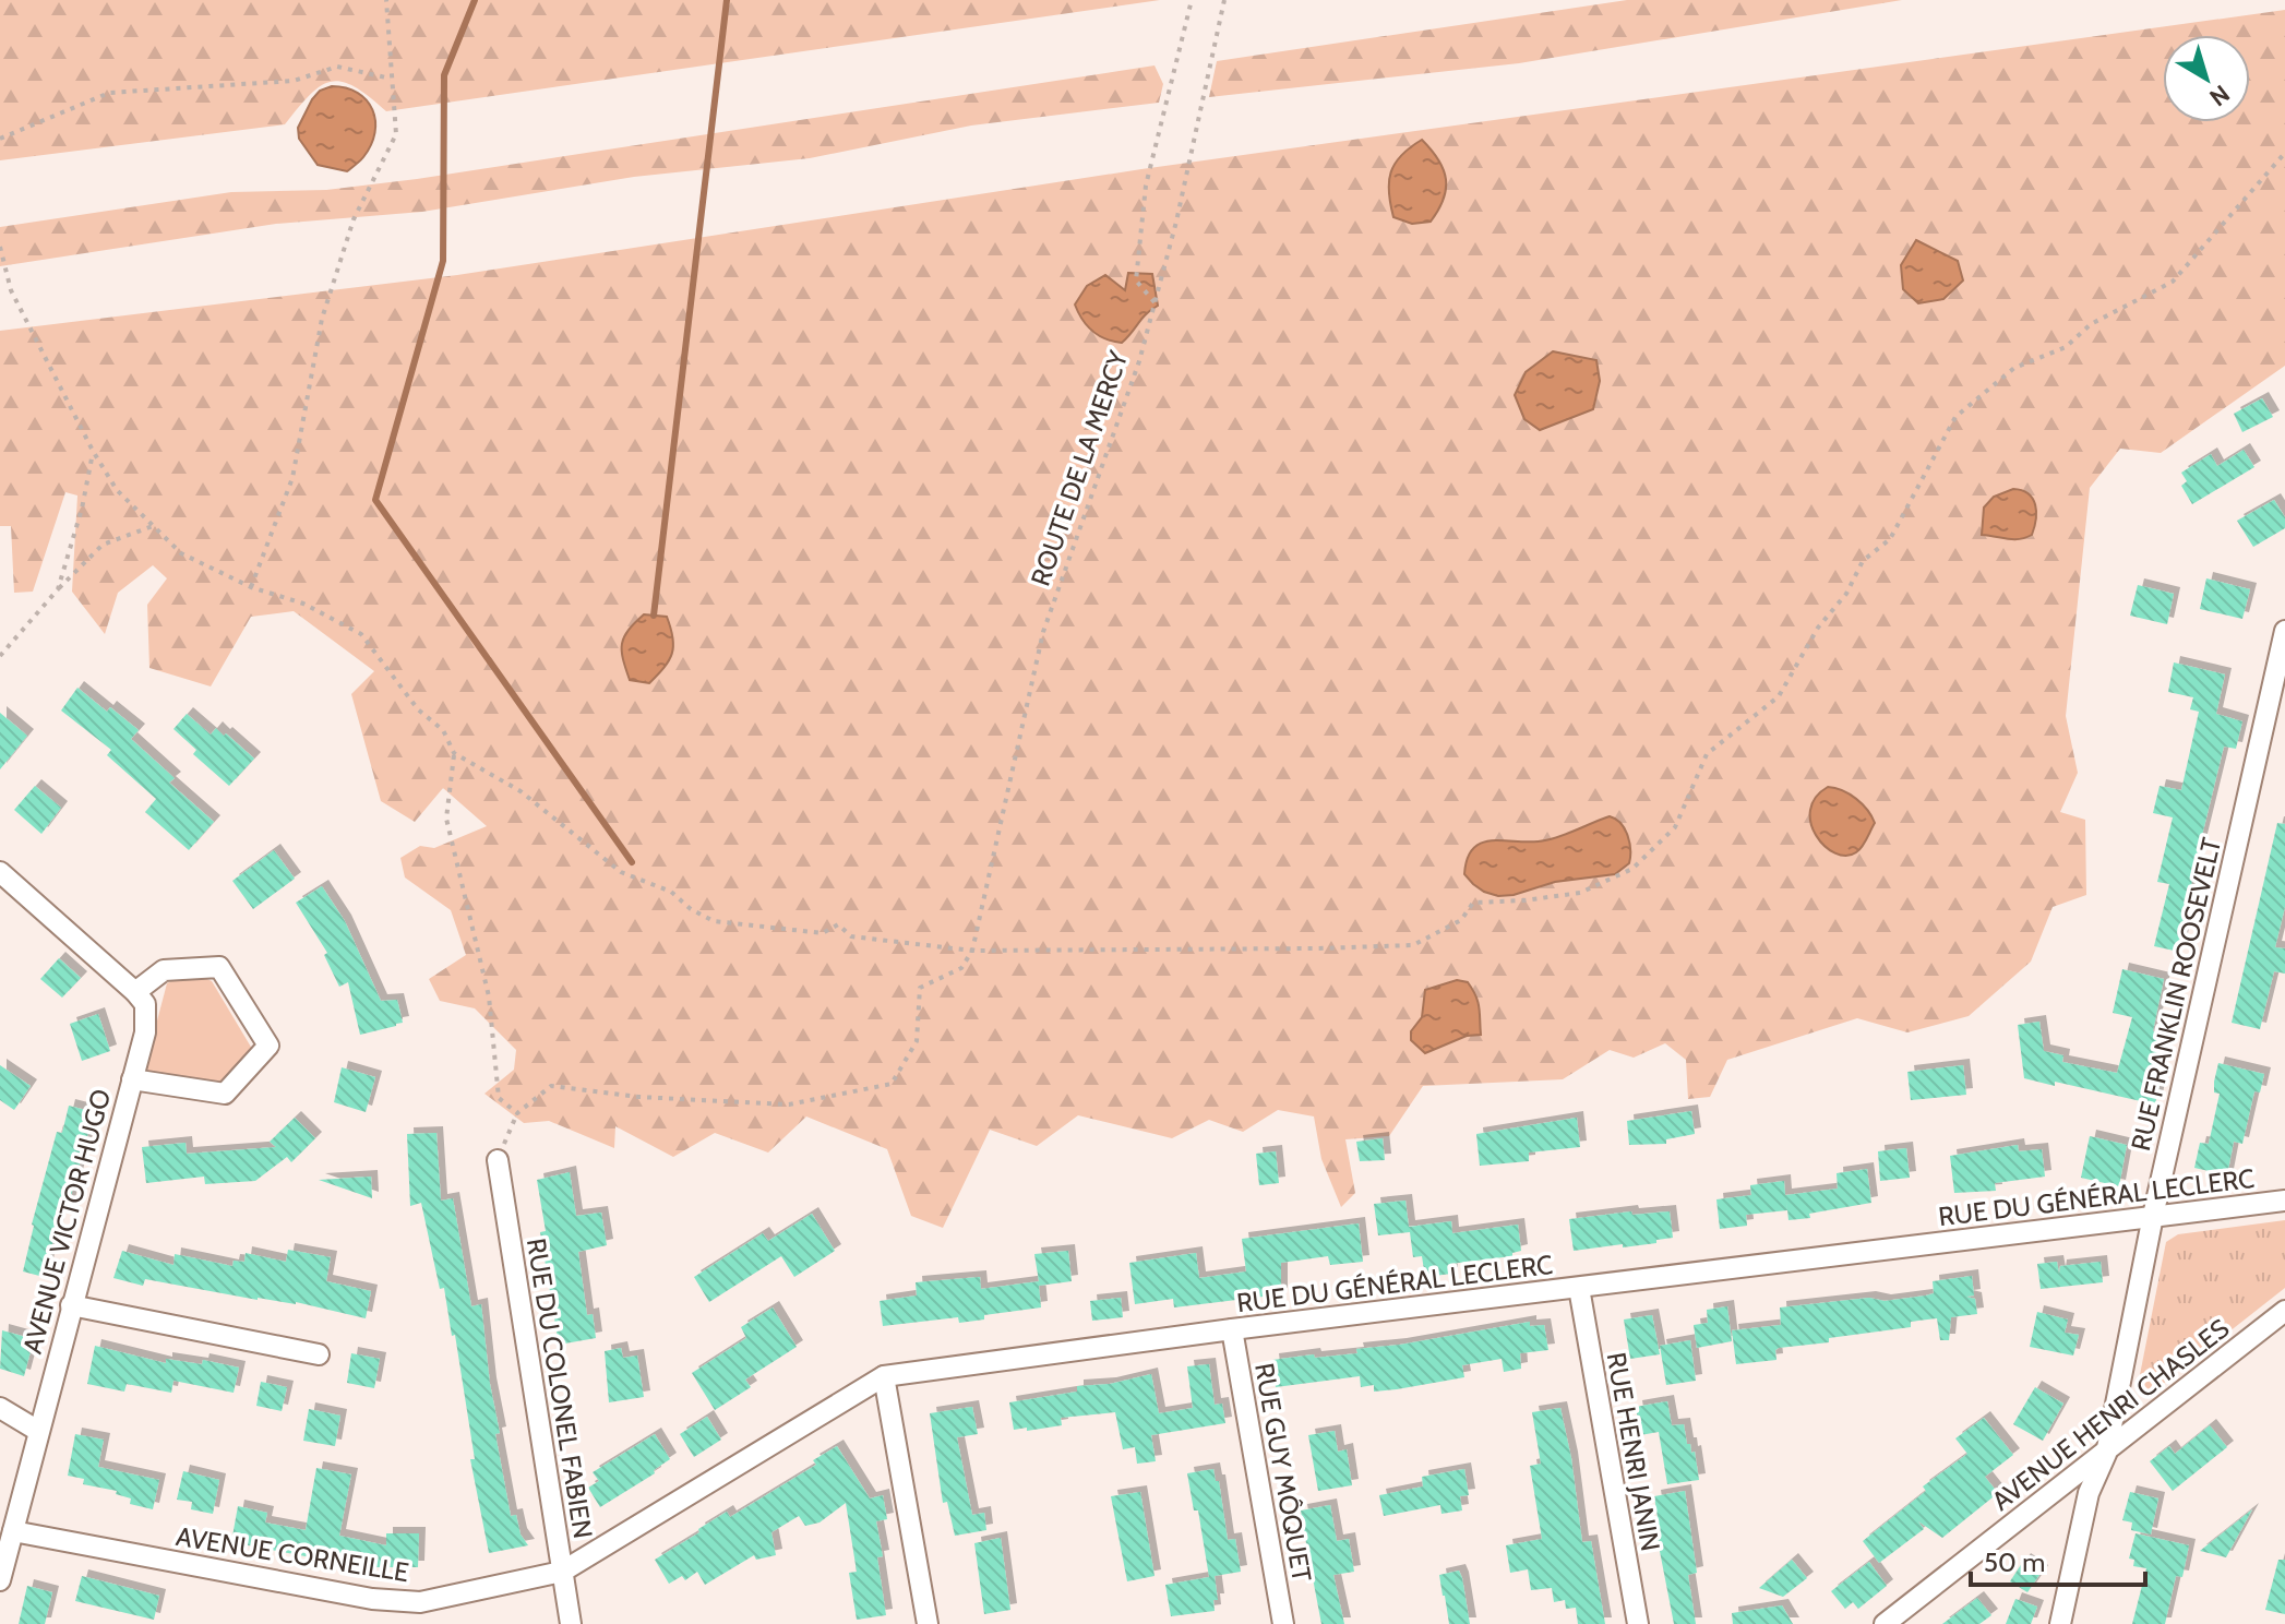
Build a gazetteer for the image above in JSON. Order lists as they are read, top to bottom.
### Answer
{
  "streets": {
    "street": [
      "RUE FRANKLIN ROOSEVELT",
      "RUE DU GÉNÉRAL LECLERC",
      "AVENUE VICTOR HUGO",
      "RUE DU COLONEL FABIEN",
      "AVENUE HENRI CHASLES",
      "RUE HENRI JANIN",
      "RUE GUY MÔQUET",
      "AVENUE CORNEILLE"
    ],
    "path": ["ROUTE DE LA MERCY"]
  },
  "crossings": [
    ["RUE FRANKLIN ROOSEVELT", "RUE DU GÉNÉRAL LECLERC"],
    ["RUE FRANKLIN ROOSEVELT", "AVENUE HENRI CHASLES"],
    ["RUE DU GÉNÉRAL LECLERC", "RUE DU COLONEL FABIEN"],
    ["RUE DU GÉNÉRAL LECLERC", "RUE HENRI JANIN"],
    ["RUE DU GÉNÉRAL LECLERC", "RUE GUY MÔQUET"],
    ["RUE DU GÉNÉRAL LECLERC", "AVENUE CORNEILLE"],
    ["AVENUE VICTOR HUGO", "AVENUE CORNEILLE"],
    ["RUE DU COLONEL FABIEN", "AVENUE CORNEILLE"]
  ],
  "scale_bar": "50 m",
  "north": "bottom right"
}
